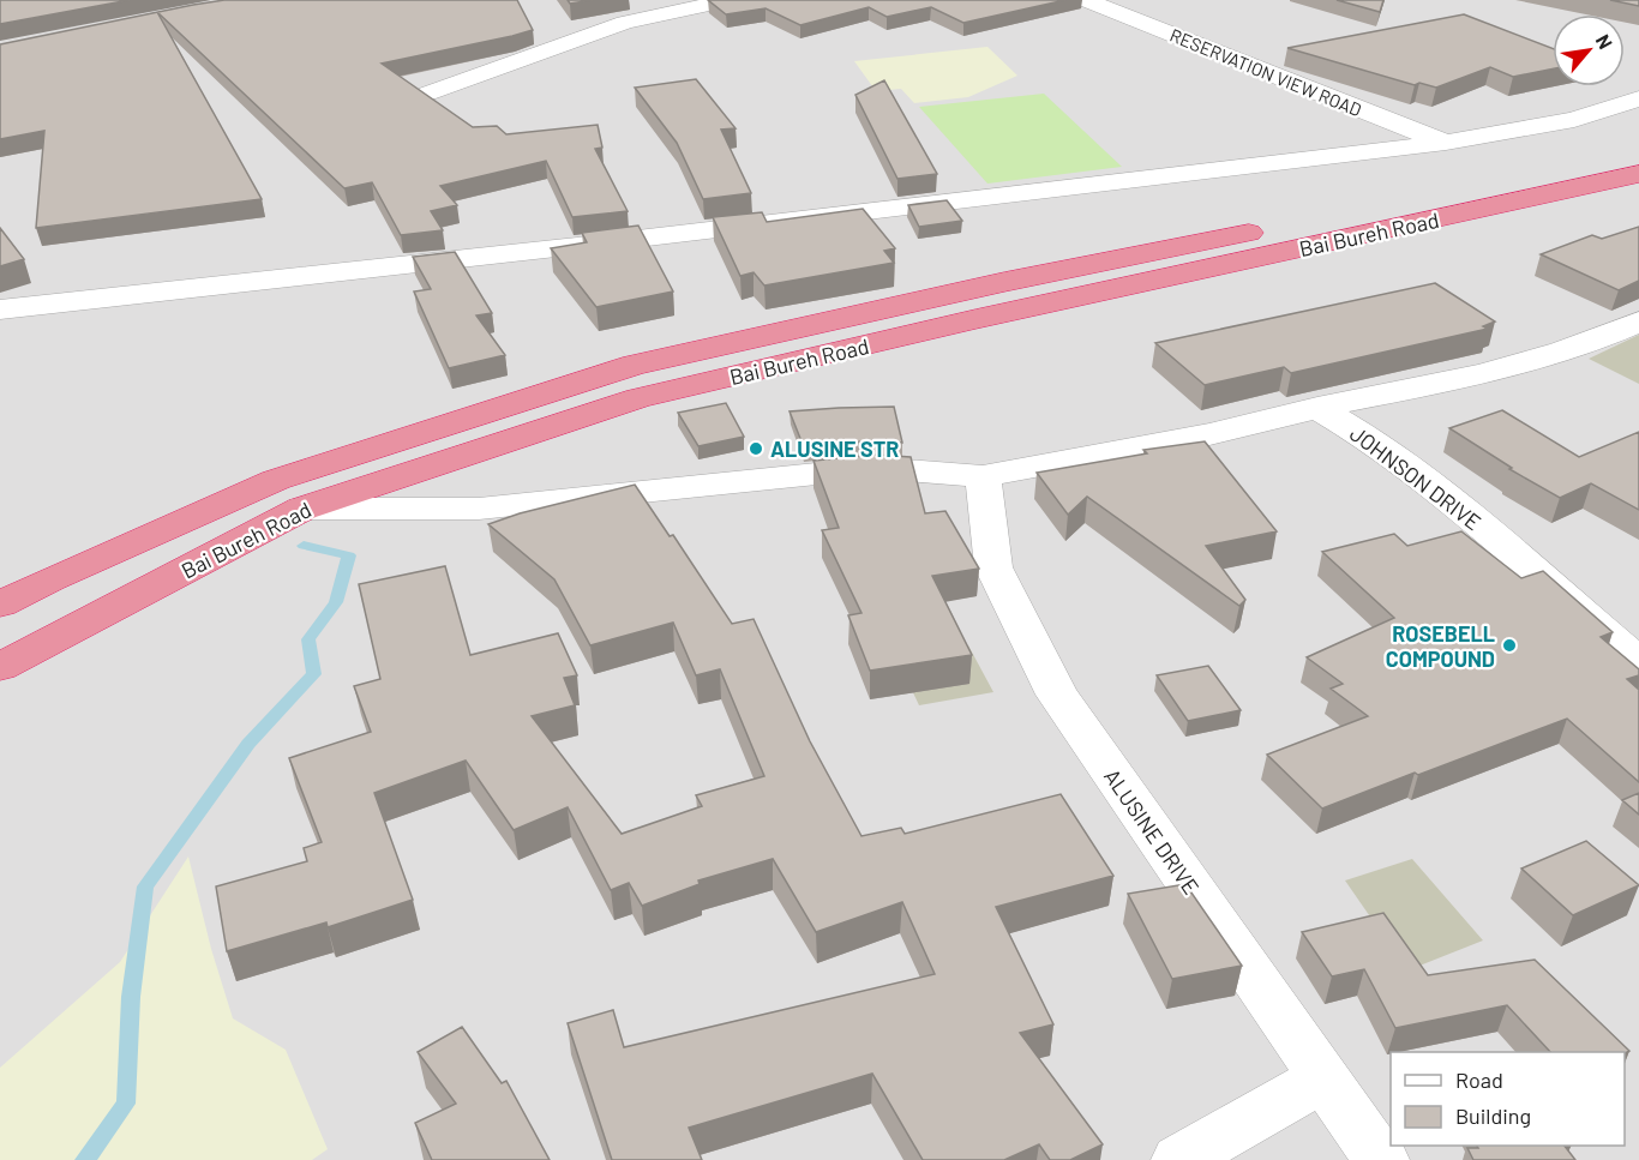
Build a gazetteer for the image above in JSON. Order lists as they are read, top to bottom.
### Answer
{
  "streets": {
    "highway": ["Bai Bureh Road"],
    "street": ["RESERVATION VIEW ROAD", "JOHNSON DRIVE", "ALUSINE DRIVE"]
  },
  "places": ["ALUSINE STR", "ROSEBELL COMPOUND"],
  "legend": ["Road", "Building"],
  "north": "top right"
}
